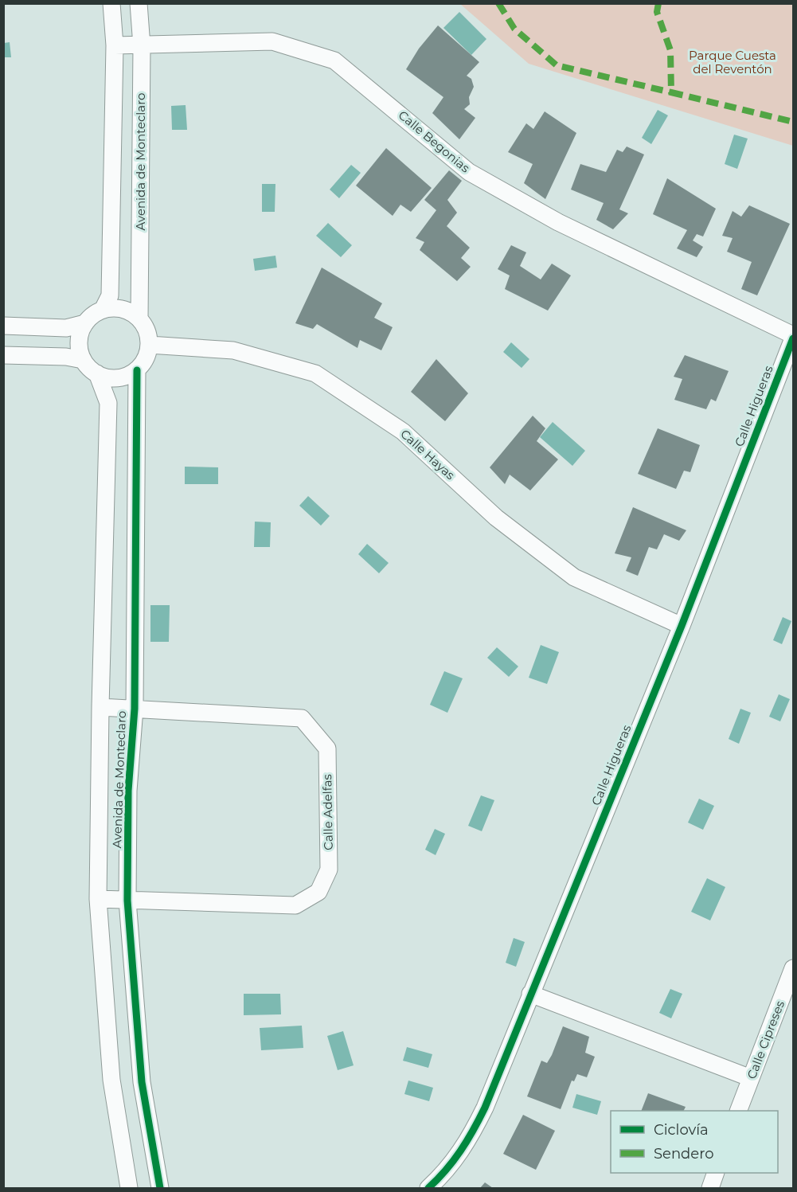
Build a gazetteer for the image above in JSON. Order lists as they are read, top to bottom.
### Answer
{
  "streets": {
    "street": [
      "Calle Begonias",
      "Avenida de Monteclaro",
      "Calle Higueras",
      "Calle Hayas",
      "Calle Adelfas",
      "Calle Cipreses"
    ]
  },
  "crossings": [
    ["Calle Begonias", "Avenida de Monteclaro"],
    ["Calle Begonias", "Calle Higueras"],
    ["Avenida de Monteclaro", "Calle Hayas"],
    ["Avenida de Monteclaro", "Calle Adelfas"],
    ["Calle Higueras", "Calle Hayas"]
  ],
  "parks": ["Parque Cuesta del Reventón"],
  "legend": ["Ciclovía", "Sendero"]
}
